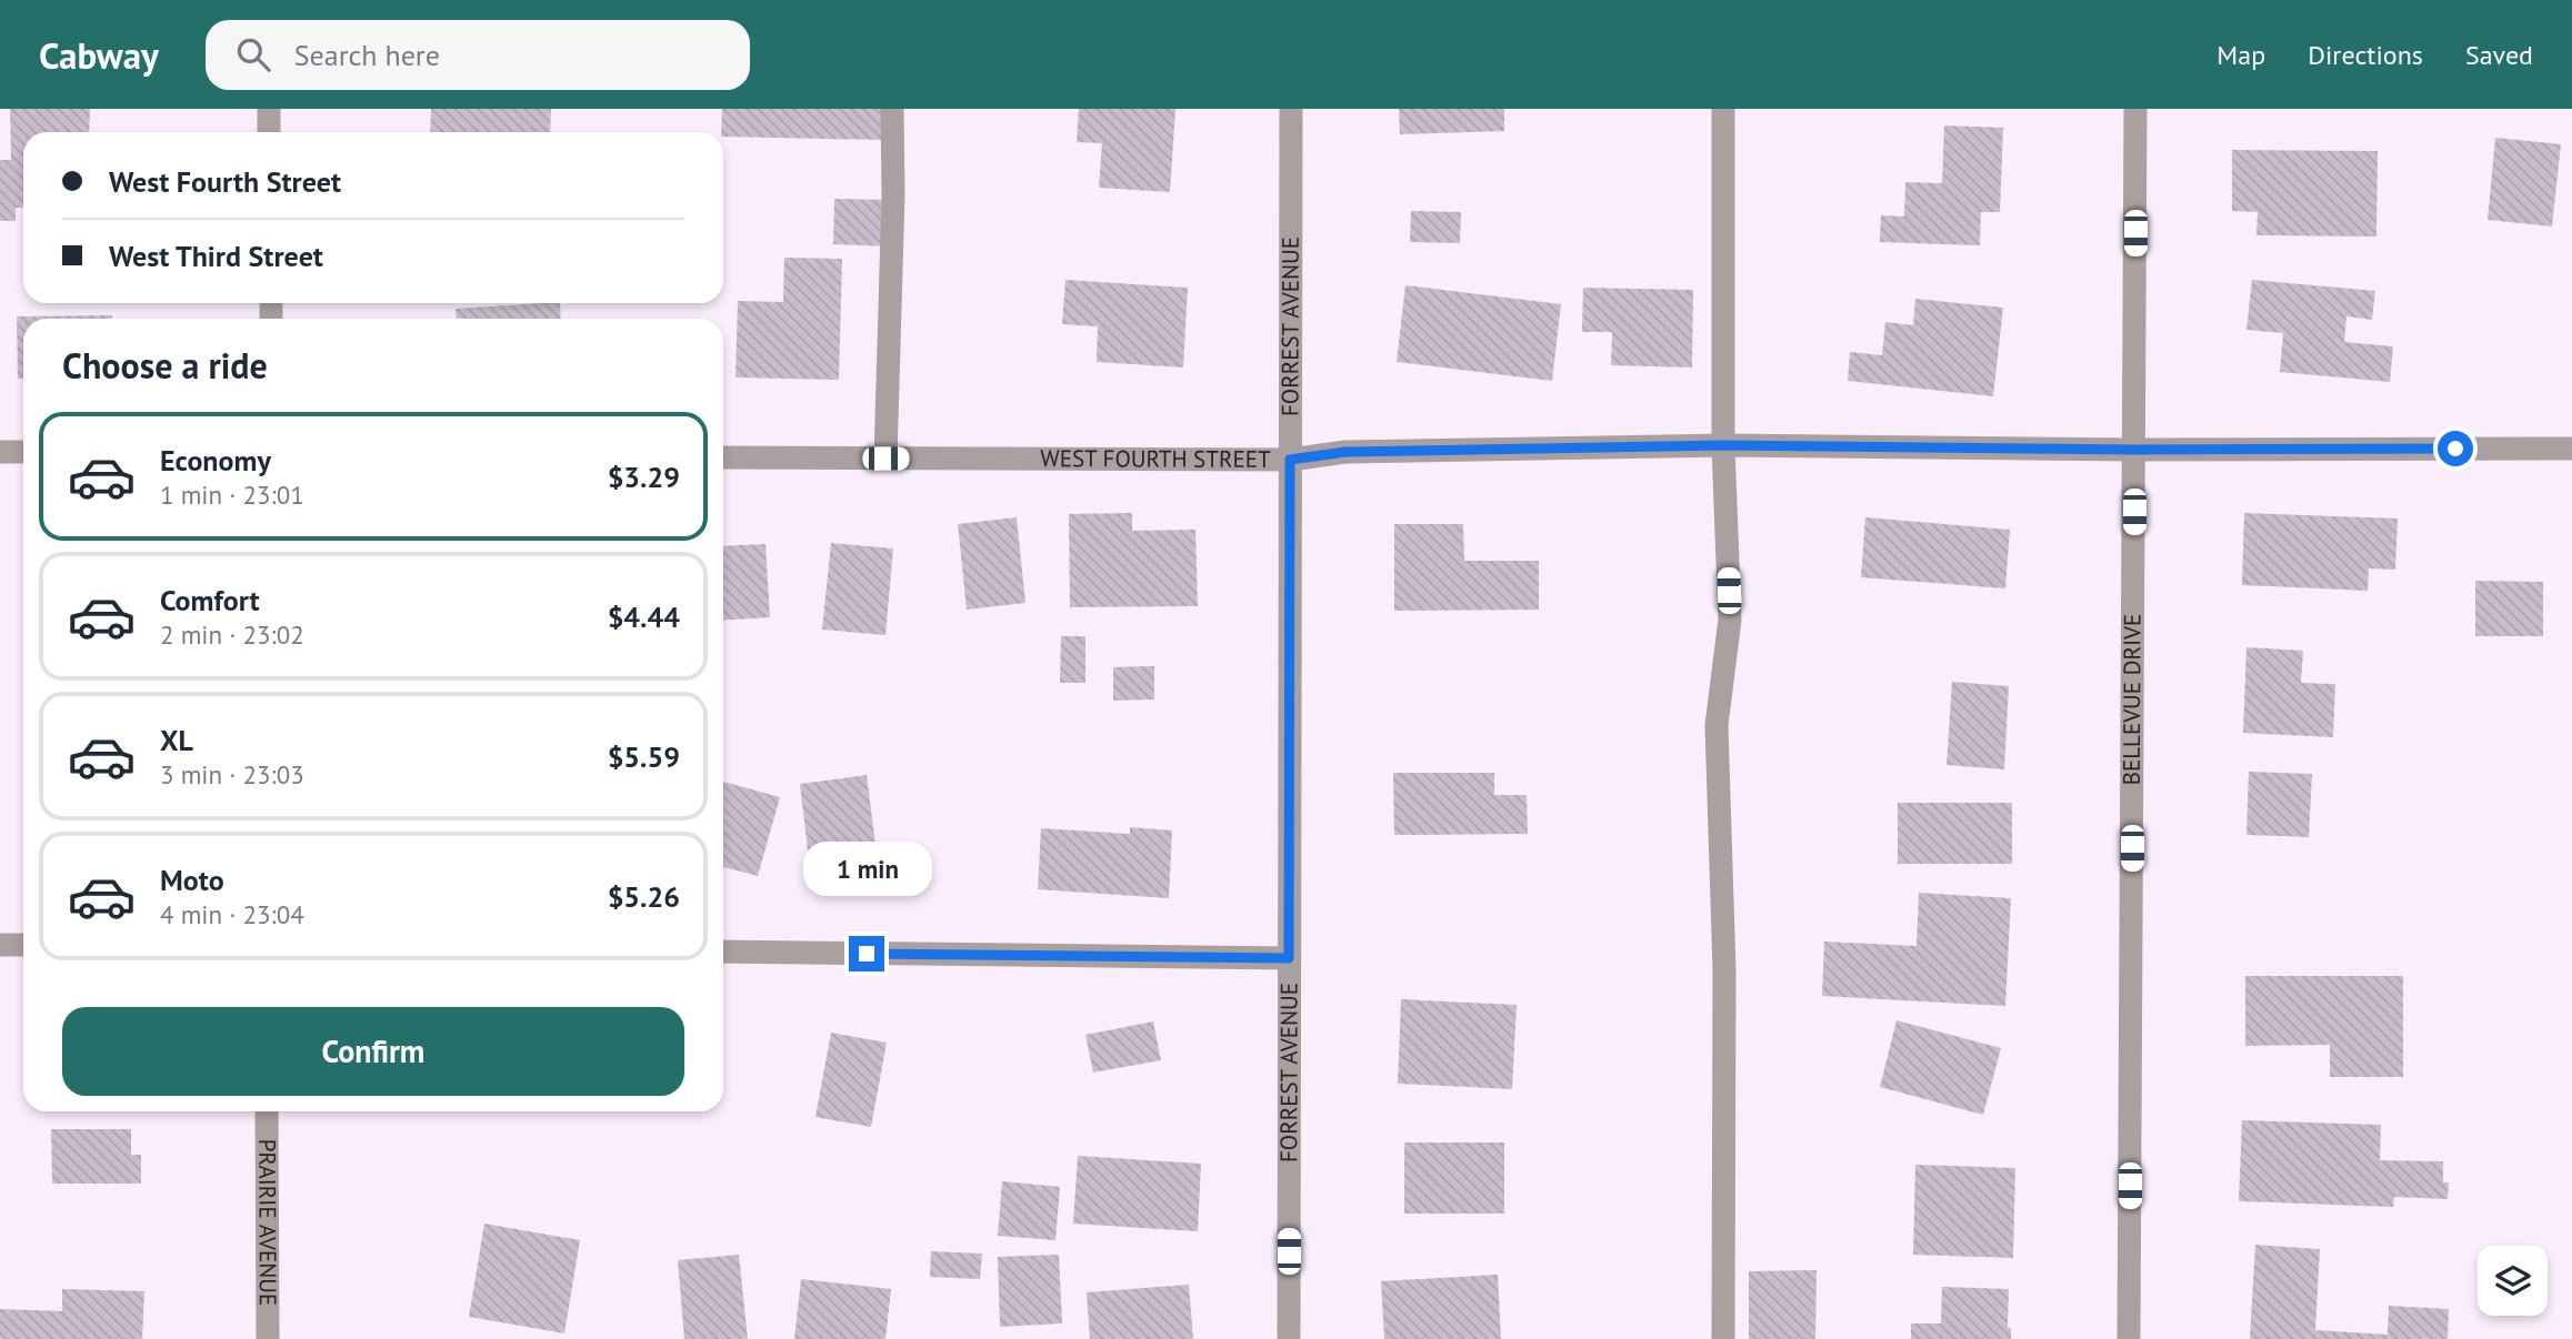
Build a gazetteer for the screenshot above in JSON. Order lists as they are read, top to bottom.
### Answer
{
  "streets": {
    "street": [
      "FORREST AVENUE",
      "WEST FOURTH STREET",
      "BELLEVUE DRIVE",
      "PRAIRIE AVENUE"
    ]
  },
  "crossings": [
    ["FORREST AVENUE", "WEST FOURTH STREET"],
    ["WEST FOURTH STREET", "BELLEVUE DRIVE"]
  ],
  "page": {
    "header": "Cabway",
    "search": "Search here",
    "nav": ["Map", "Directions", "Saved"],
    "banner": ["West Fourth Street", "West Third Street"],
    "heading": "Choose a ride",
    "list": [
      {
        "name": "Economy",
        "note": "1 min · 23:01",
        "value": "$3.29"
      },
      {
        "name": "Comfort",
        "note": "2 min · 23:02",
        "value": "$4.44"
      },
      {
        "name": "XL",
        "note": "3 min · 23:03",
        "value": "$5.59"
      },
      {
        "name": "Moto",
        "note": "4 min · 23:04",
        "value": "$5.26"
      }
    ],
    "bubble": "1 min",
    "buttons": "Confirm"
  }
}
